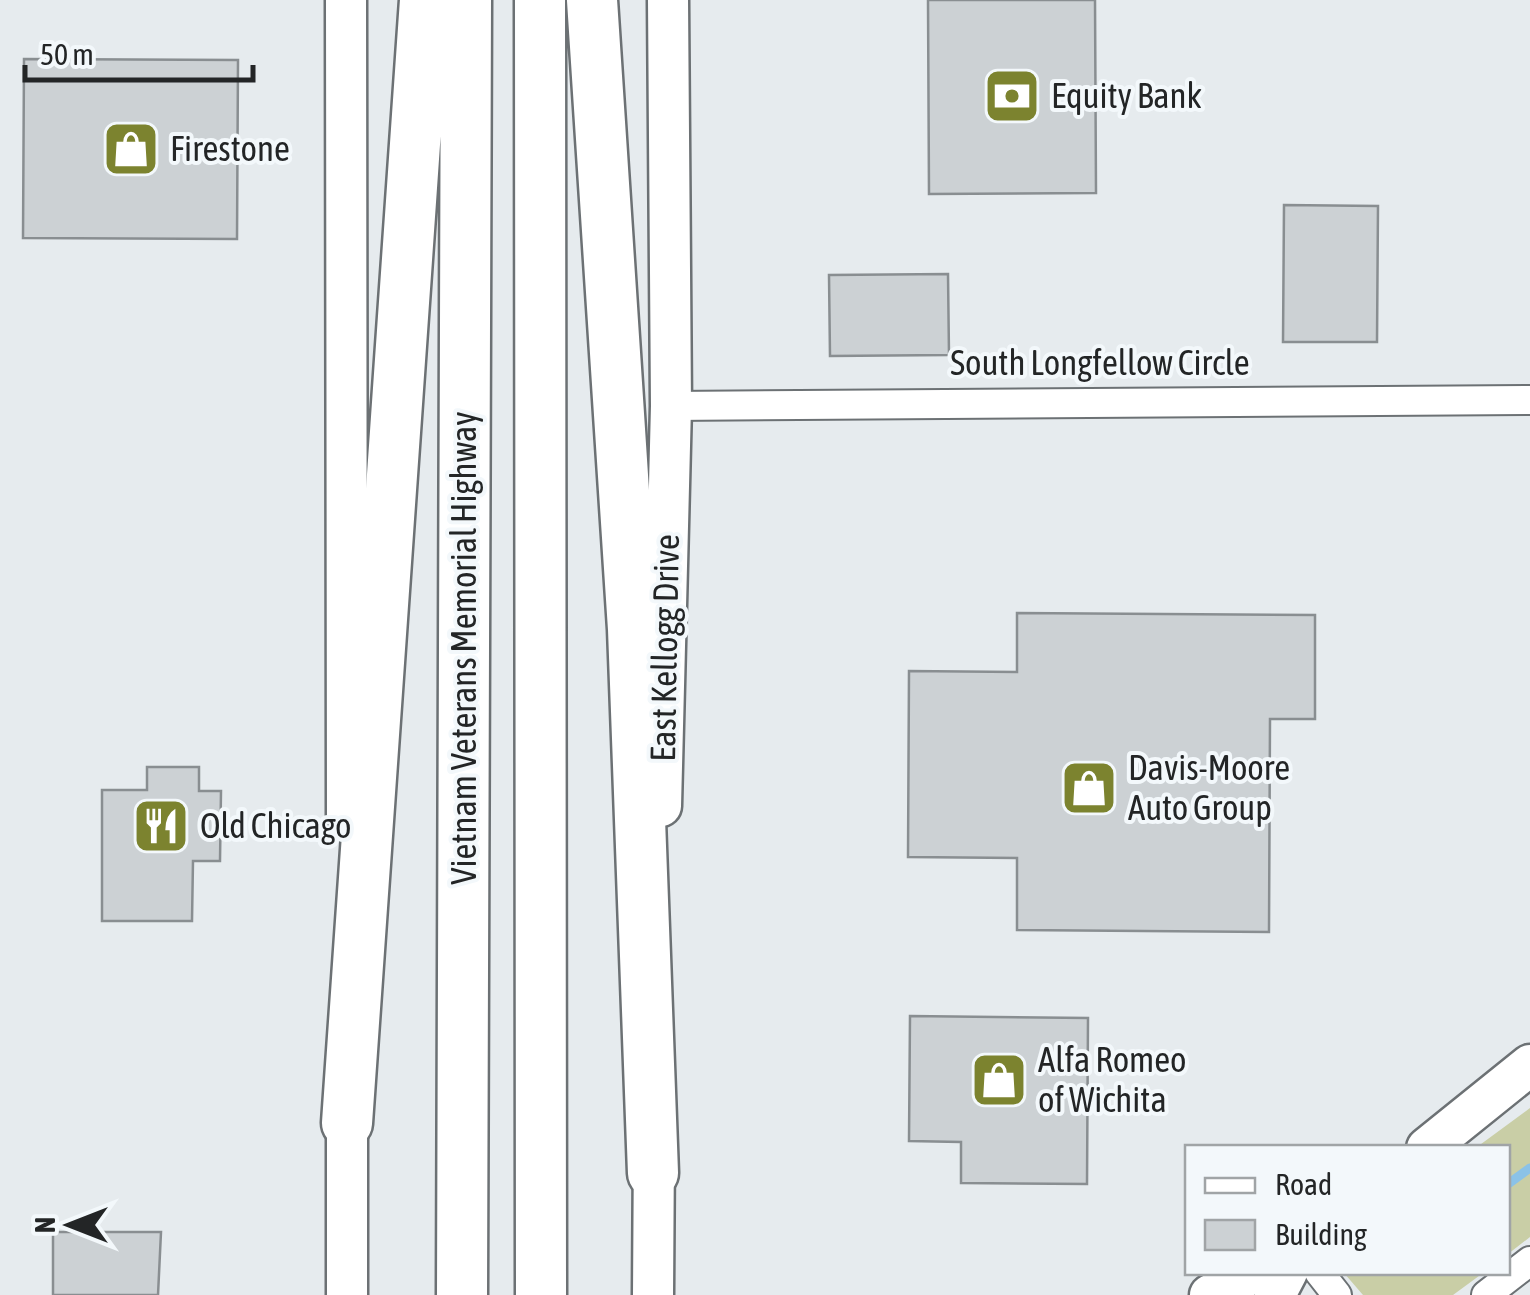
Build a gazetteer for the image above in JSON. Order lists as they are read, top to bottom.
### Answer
{
  "streets": {
    "highway": ["Vietnam Veterans Memorial Highway"],
    "main road": ["East Kellogg Drive"],
    "street": ["South Longfellow Circle"]
  },
  "crossings": [
    ["South Longfellow Circle", "East Kellogg Drive"]
  ],
  "places": {
    "bank": ["Equity Bank"],
    "shop": ["Firestone", "Davis-Moore Auto Group", "Alfa Romeo of Wichita"],
    "restaurant": ["Old Chicago"]
  },
  "legend": ["Road", "Building"],
  "scale_bar": "50 m",
  "north": "left"
}
